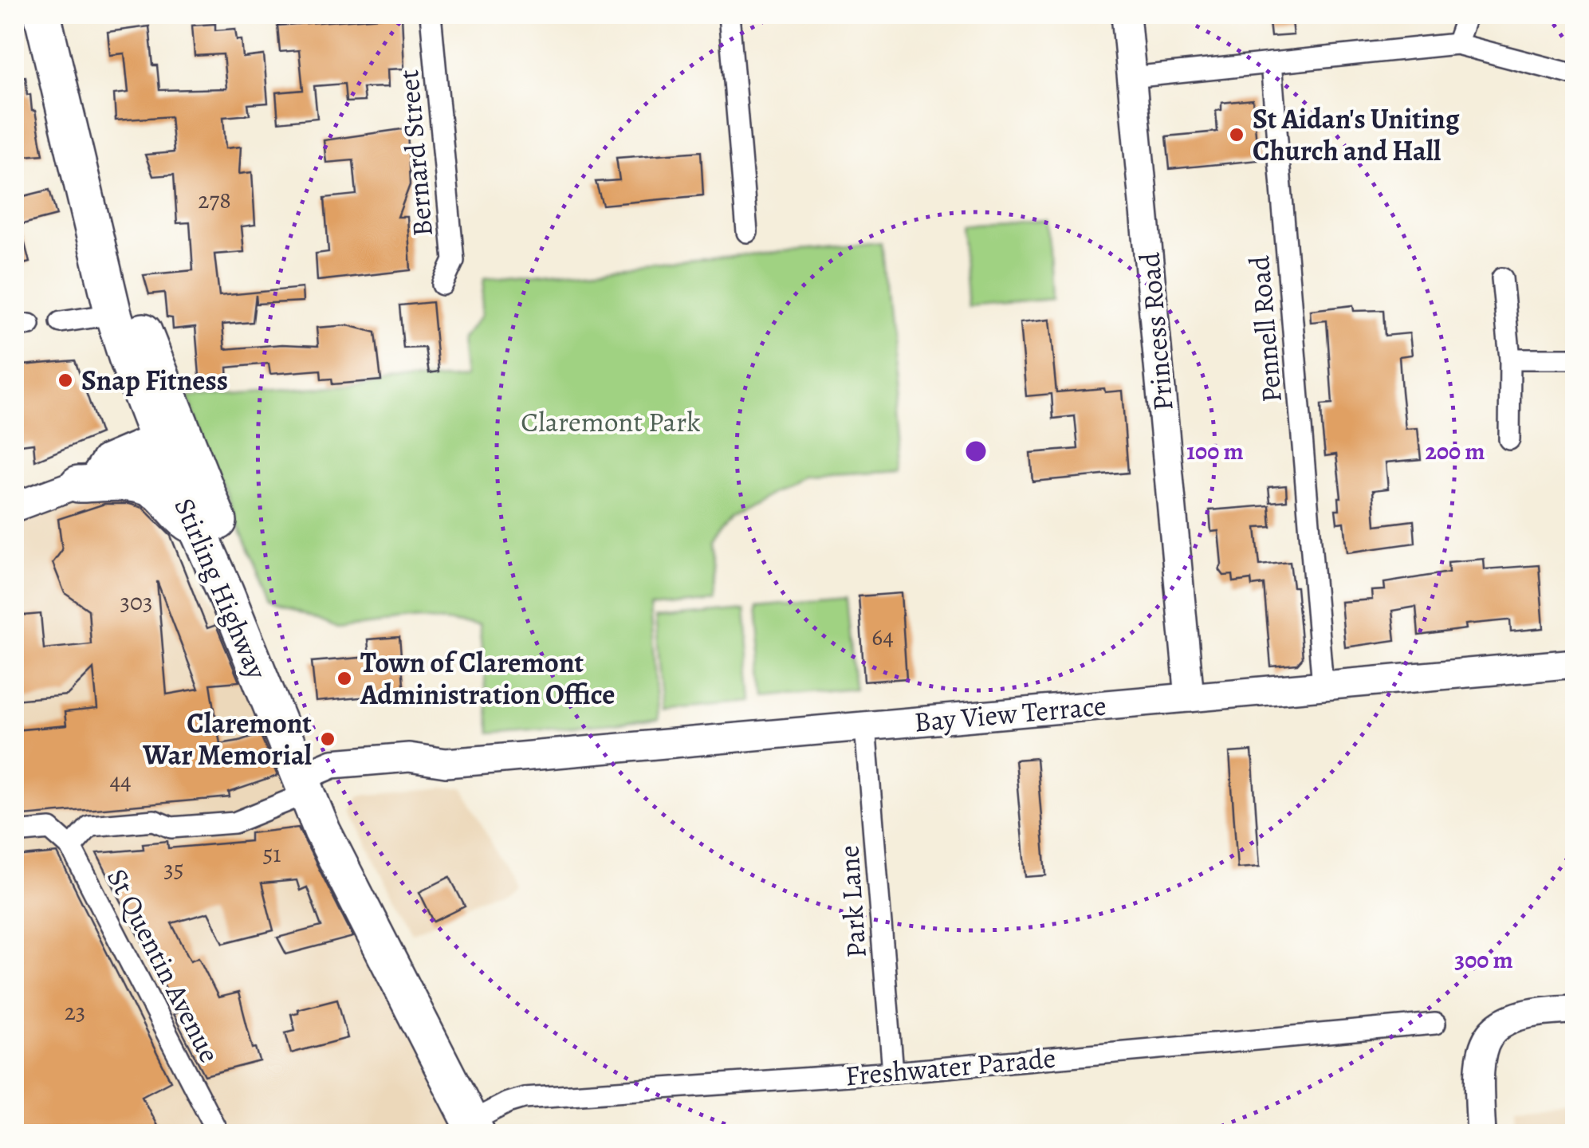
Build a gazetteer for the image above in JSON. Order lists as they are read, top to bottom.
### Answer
{
  "streets": {
    "highway": ["Stirling Highway"],
    "main road": ["Princess Road", "Bay View Terrace"],
    "street": [
      "Bernard Street",
      "Pennell Road",
      "Park Lane",
      "St Quentin Avenue",
      "Freshwater Parade"
    ]
  },
  "crossings": [
    ["Pennell Road", "Bay View Terrace"],
    ["Princess Road", "Bay View Terrace"],
    ["Stirling Highway", "Bay View Terrace"],
    ["Stirling Highway", "Freshwater Parade"],
    ["Bay View Terrace", "Park Lane"],
    ["Bay View Terrace", "St Quentin Avenue"],
    ["Park Lane", "Freshwater Parade"]
  ],
  "parks": ["Claremont Park"],
  "places": [
    "St Aidan's Uniting Church and Hall",
    "Snap Fitness",
    "Town of Claremont Administration Office",
    "Claremont War Memorial"
  ],
  "house_numbers": [
    "278",
    "303",
    "64",
    "44",
    "51",
    "35",
    "23"
  ],
  "rings": ["100 m", "200 m", "300 m"]
}
